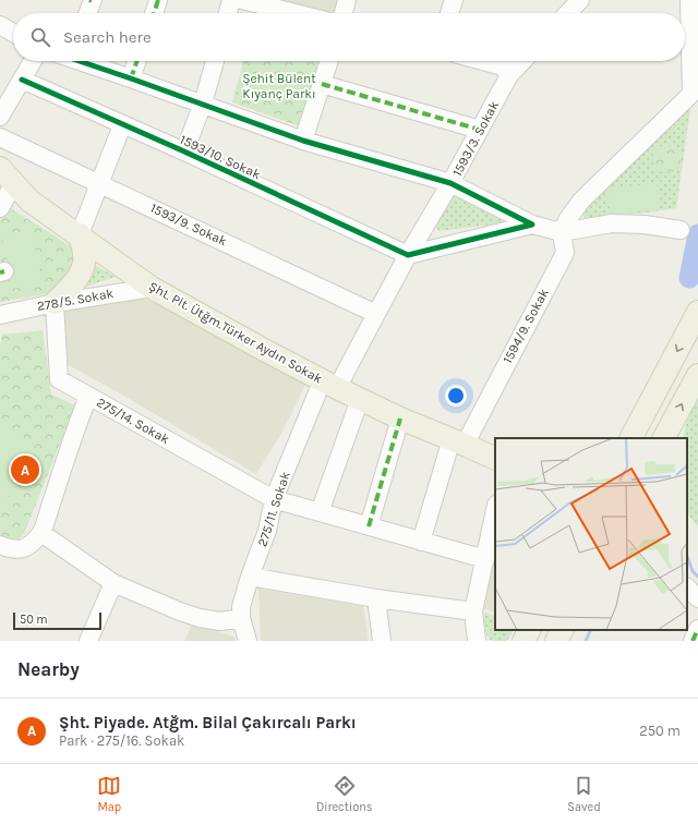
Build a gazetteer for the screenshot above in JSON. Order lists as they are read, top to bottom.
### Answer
{
  "streets": {
    "main road": ["Şht. Plt. Ütğm.Türker Aydın Sokak"],
    "street": [
      "1593/3. Sokak",
      "1593/10. Sokak",
      "1593/9. Sokak",
      "278/5. Sokak",
      "1594/9. Sokak",
      "275/14. Sokak",
      "275/11. Sokak"
    ]
  },
  "crossings": [
    ["1593/3. Sokak", "1593/10. Sokak"],
    ["1593/3. Sokak", "1593/9. Sokak"],
    ["1593/3. Sokak", "Şht. Plt. Ütğm.Türker Aydın Sokak"],
    ["1593/3. Sokak", "275/11. Sokak"],
    ["278/5. Sokak", "Şht. Plt. Ütğm.Türker Aydın Sokak"],
    ["278/5. Sokak", "275/14. Sokak"],
    ["1594/9. Sokak", "Şht. Plt. Ütğm.Türker Aydın Sokak"],
    ["1594/9. Sokak", "275/14. Sokak"],
    ["Şht. Plt. Ütğm.Türker Aydın Sokak", "275/11. Sokak"],
    ["275/14. Sokak", "275/11. Sokak"]
  ],
  "parks": ["Şehit Bülent Kıyanç Parkı"],
  "scale_bar": "50 m",
  "page": {
    "search": "Search here",
    "pins": "A",
    "scale": "50 m",
    "heading": "Nearby",
    "list": [
      {
        "mark": "A",
        "name": "Şht. Piyade. Atğm. Bilal Çakırcalı Parkı",
        "note": "Park · 275/16. Sokak",
        "value": "250 m"
      }
    ],
    "nav": ["Map", "Directions", "Saved"]
  }
}
